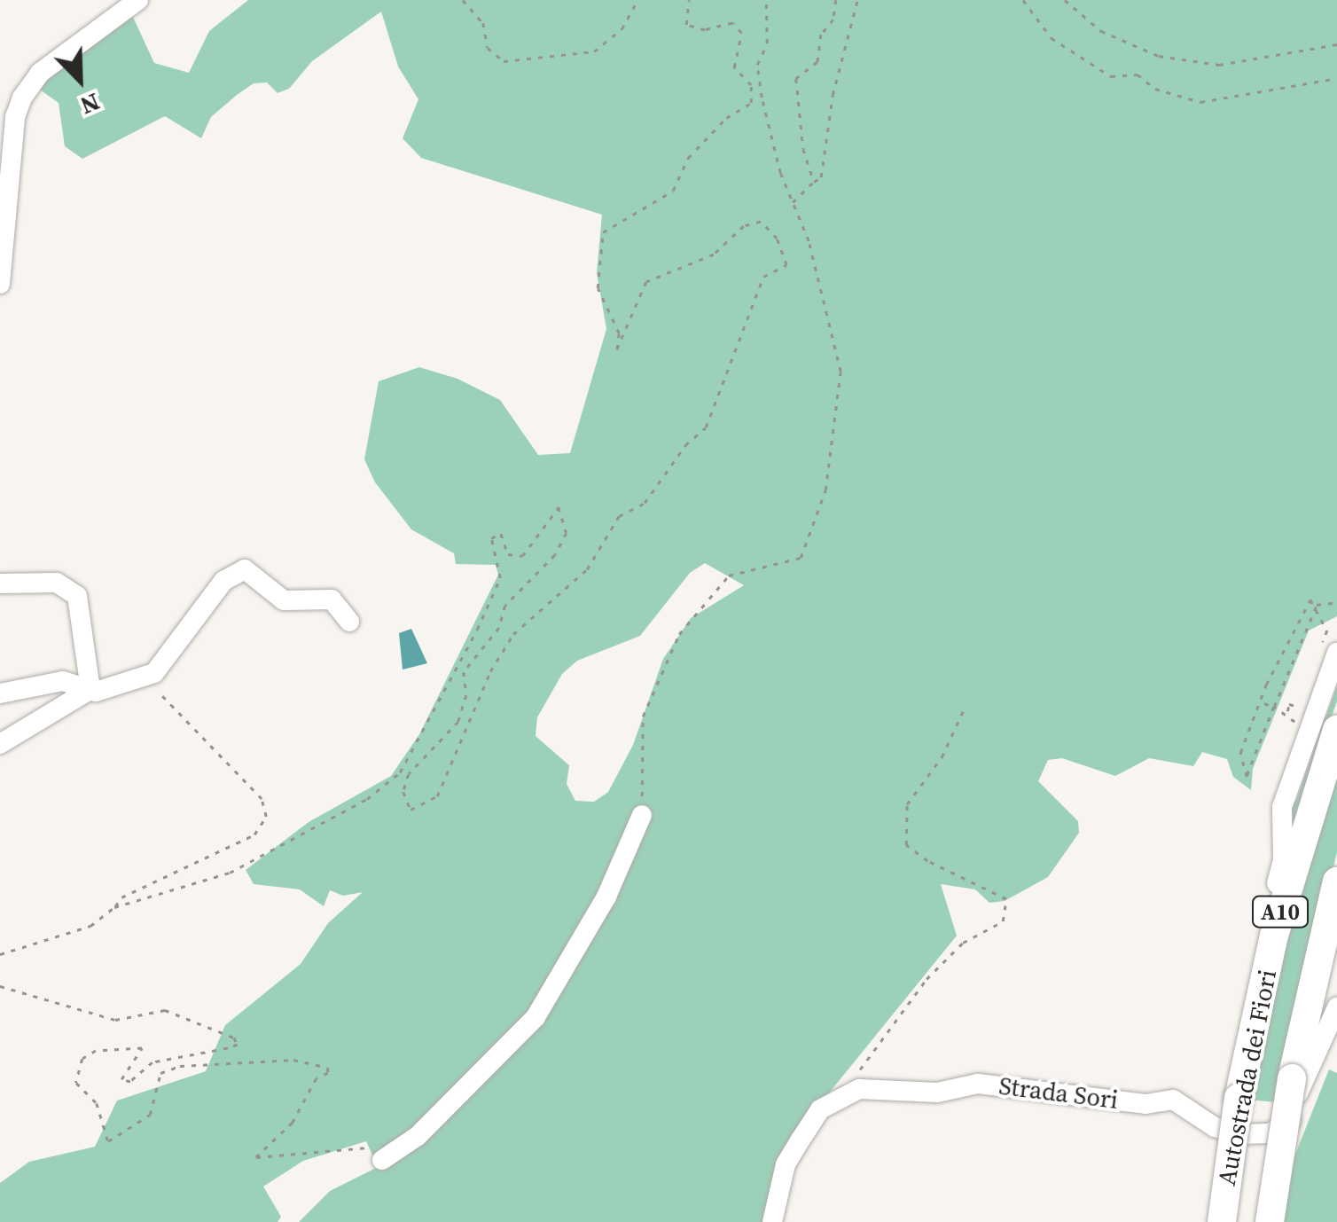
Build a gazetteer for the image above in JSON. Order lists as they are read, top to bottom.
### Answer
{
  "streets": {
    "highway": ["A10", "Autostrada dei Fiori"],
    "street": ["Strada Sori"]
  },
  "north": "bottom right"
}
